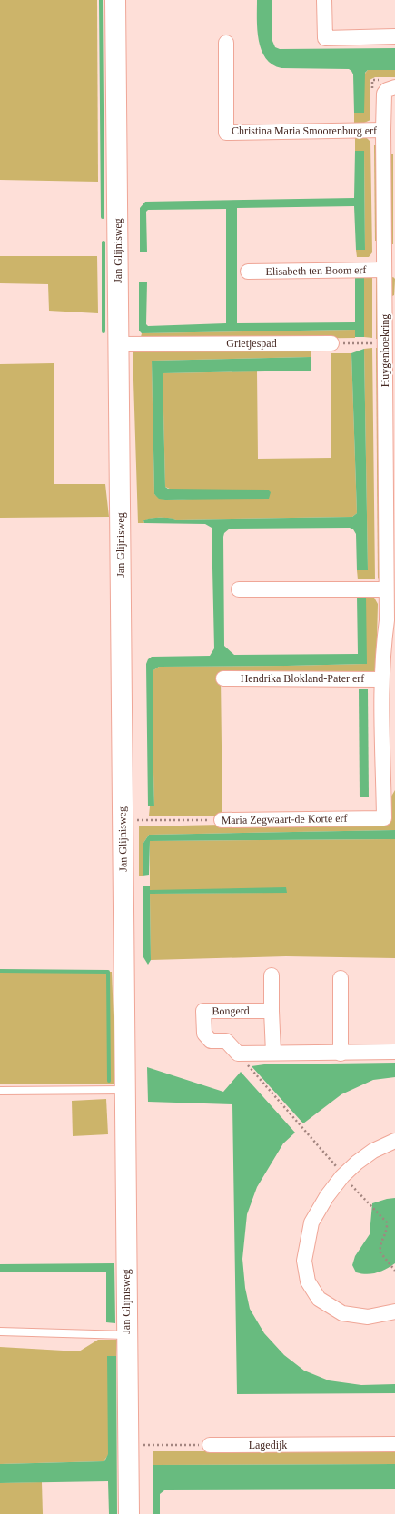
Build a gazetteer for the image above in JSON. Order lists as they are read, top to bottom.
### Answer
{
  "streets": {
    "street": [
      "Christina Maria Smoorenburg erf",
      "Jan Glijnisweg",
      "Elisabeth ten Boom erf",
      "Grietjespad",
      "Huygenhoekring",
      "Hendrika Blokland-Pater erf",
      "Maria Zegwaart-de Korte erf",
      "Bongerd",
      "Lagedijk"
    ]
  },
  "crossings": [
    ["Christina Maria Smoorenburg erf", "Huygenhoekring"],
    ["Jan Glijnisweg", "Grietjespad"],
    ["Elisabeth ten Boom erf", "Huygenhoekring"],
    ["Huygenhoekring", "Hendrika Blokland-Pater erf"],
    ["Huygenhoekring", "Maria Zegwaart-de Korte erf"]
  ]
}
